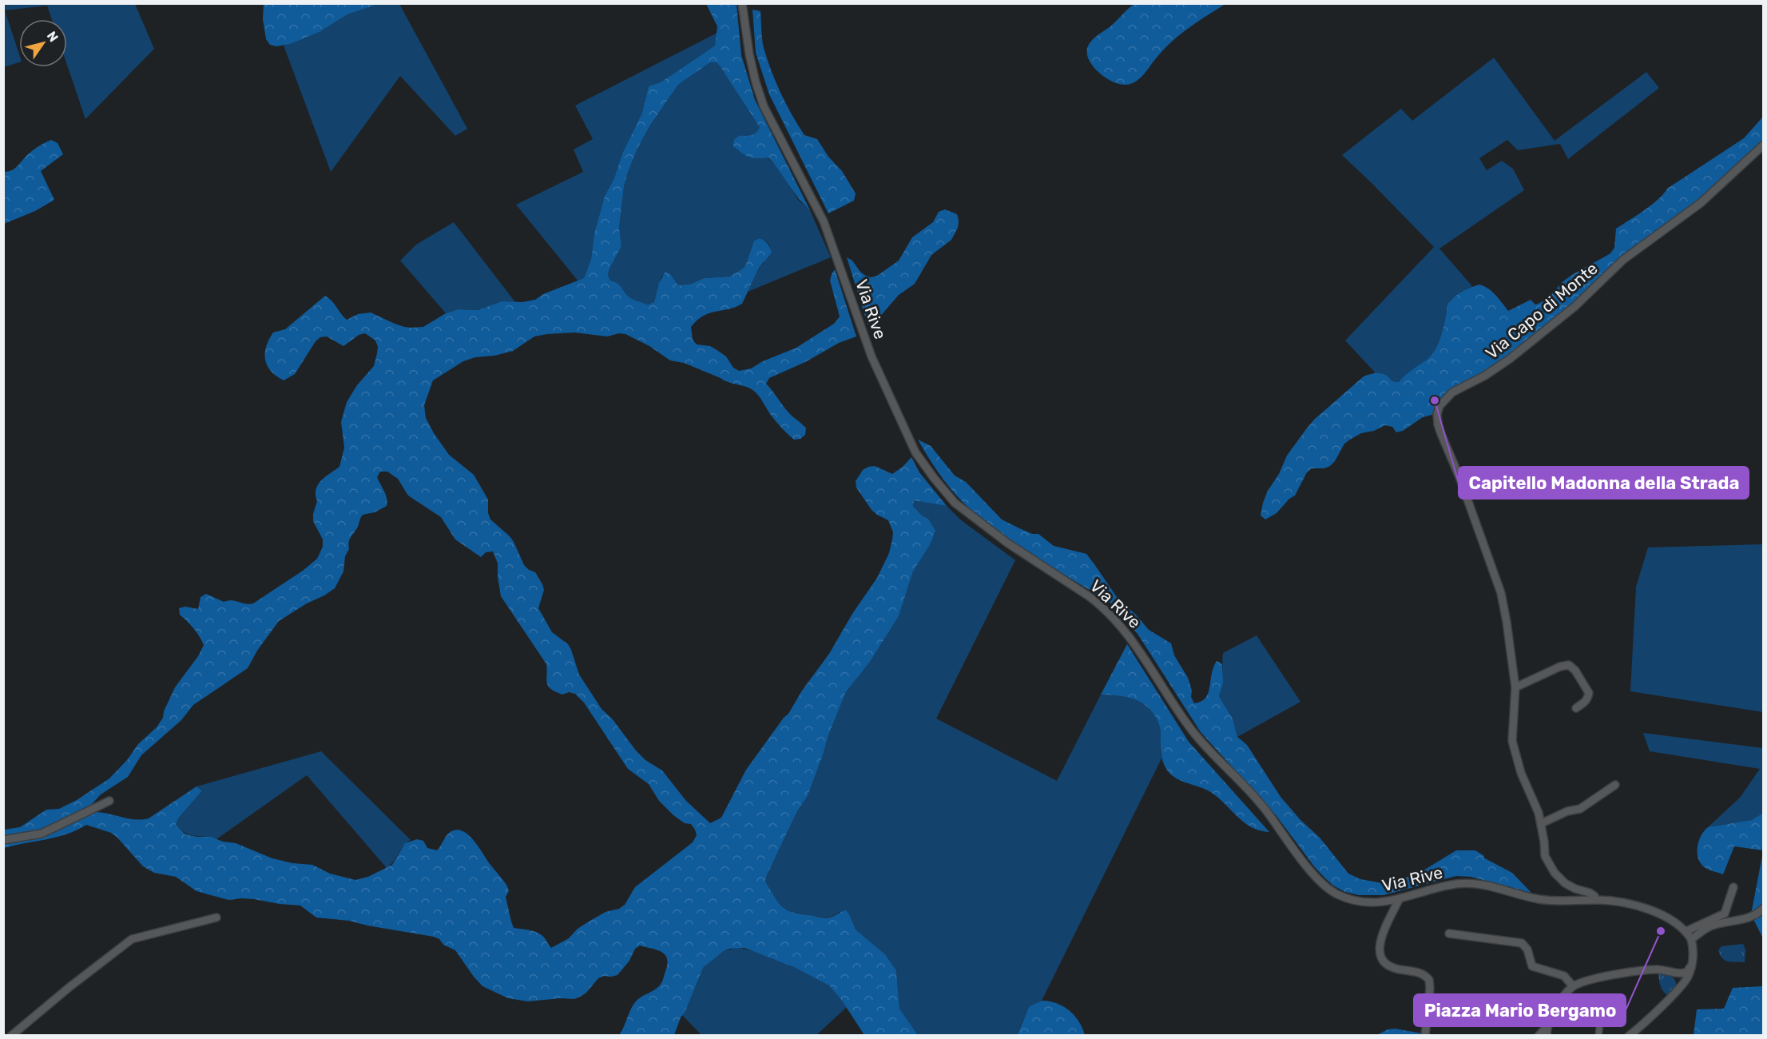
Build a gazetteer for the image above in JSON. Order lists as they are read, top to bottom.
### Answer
{
  "streets": {
    "street": ["Via Rive", "Via Capo di Monte"]
  },
  "crossings": [
    ["Via Rive", "Via Capo di Monte"]
  ],
  "places": ["Capitello Madonna della Strada", "Piazza Mario Bergamo"],
  "north": "top right"
}
